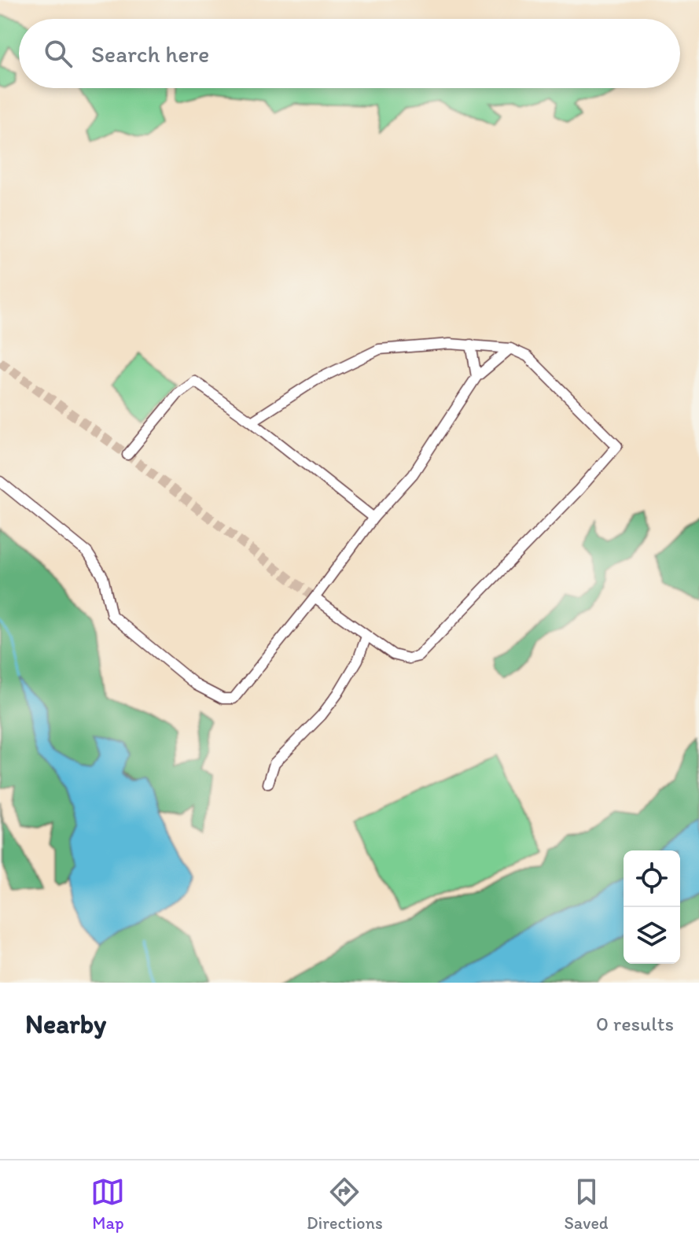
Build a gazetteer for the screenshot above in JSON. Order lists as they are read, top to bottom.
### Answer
{
  "page": {
    "search": "Search here",
    "heading": ["Nearby", "0 results"],
    "nav": ["Map", "Directions", "Saved"]
  }
}
